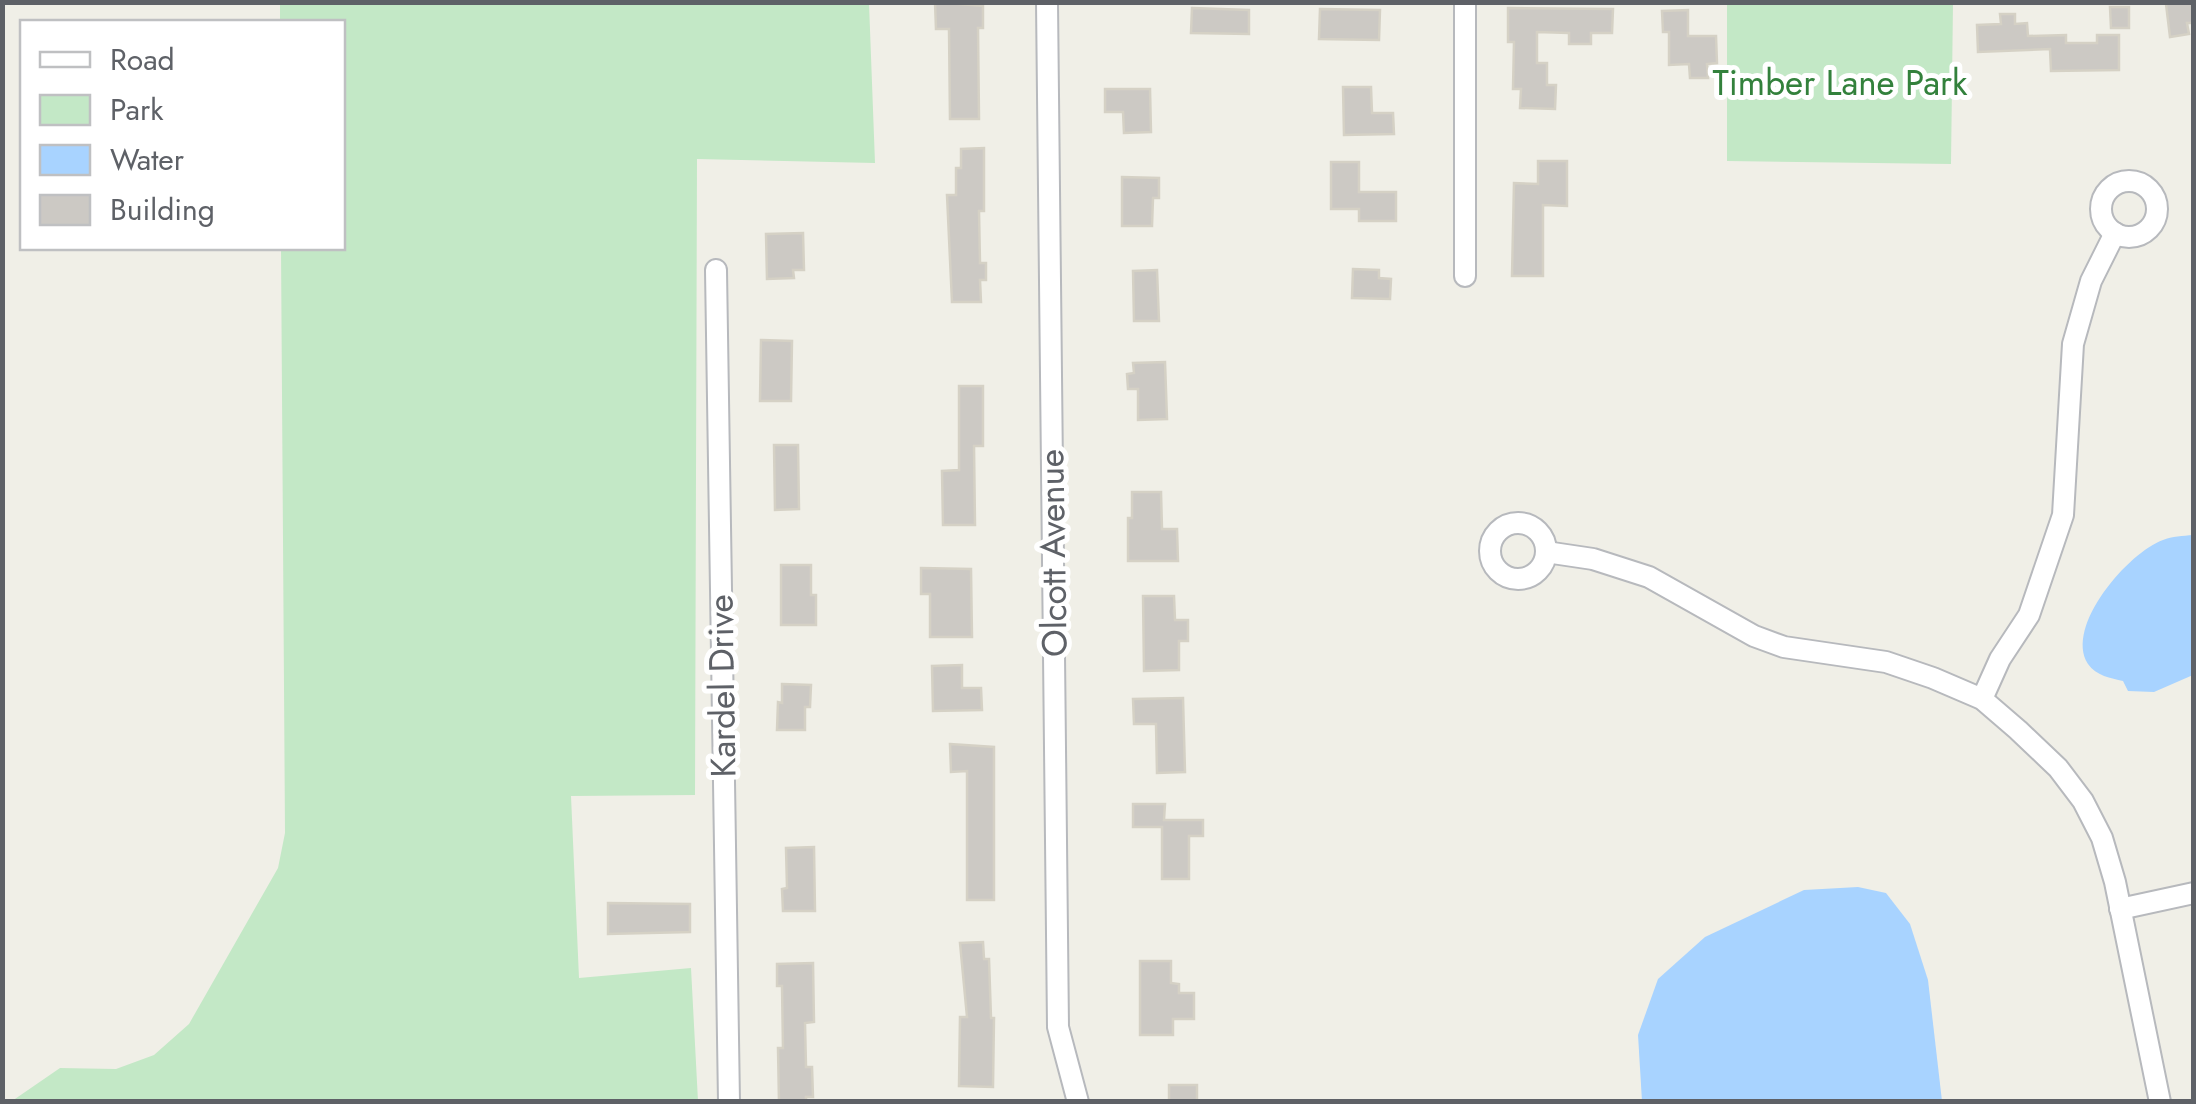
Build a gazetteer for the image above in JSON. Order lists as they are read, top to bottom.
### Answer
{
  "streets": {
    "street": ["Olcott Avenue", "Kardel Drive"]
  },
  "parks": ["Timber Lane Park"],
  "legend": [
    "Road",
    "Park",
    "Water",
    "Building"
  ]
}
